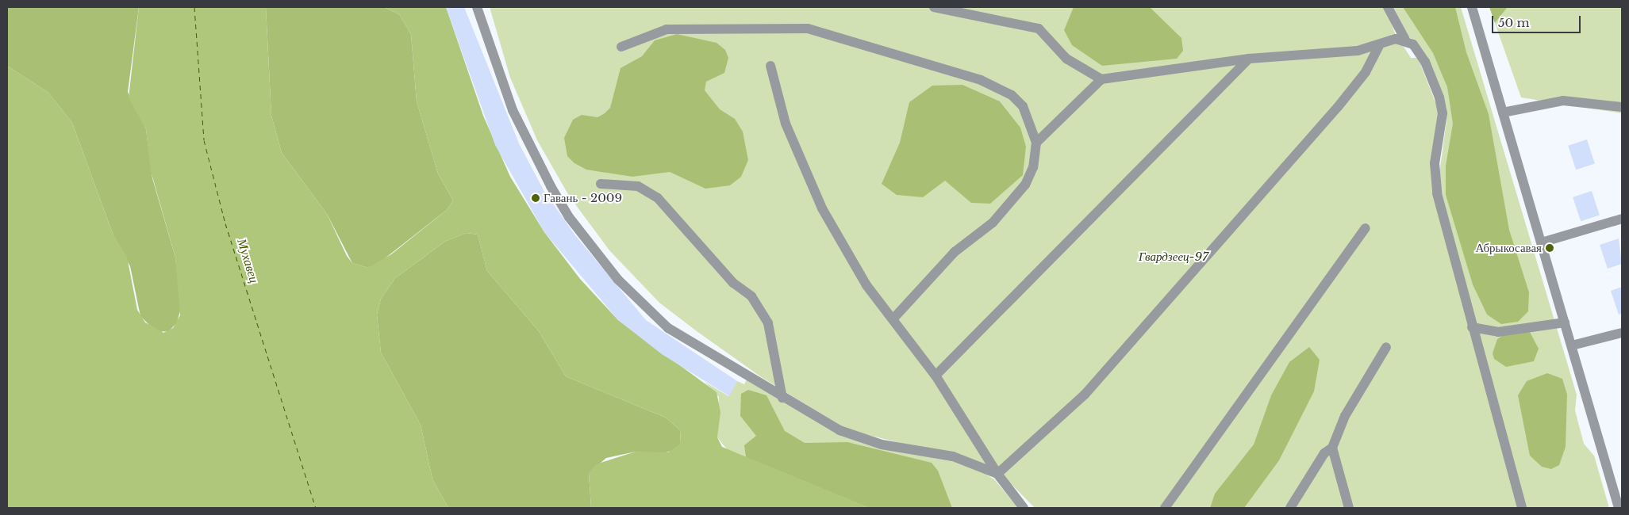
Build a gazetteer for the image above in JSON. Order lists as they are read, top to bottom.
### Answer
{
  "water": ["Мухавец"],
  "parks": ["Гвардзеец-97"],
  "places": ["Гавань - 2009", "Абрыкосавая"],
  "scale_bar": "50 m"
}
